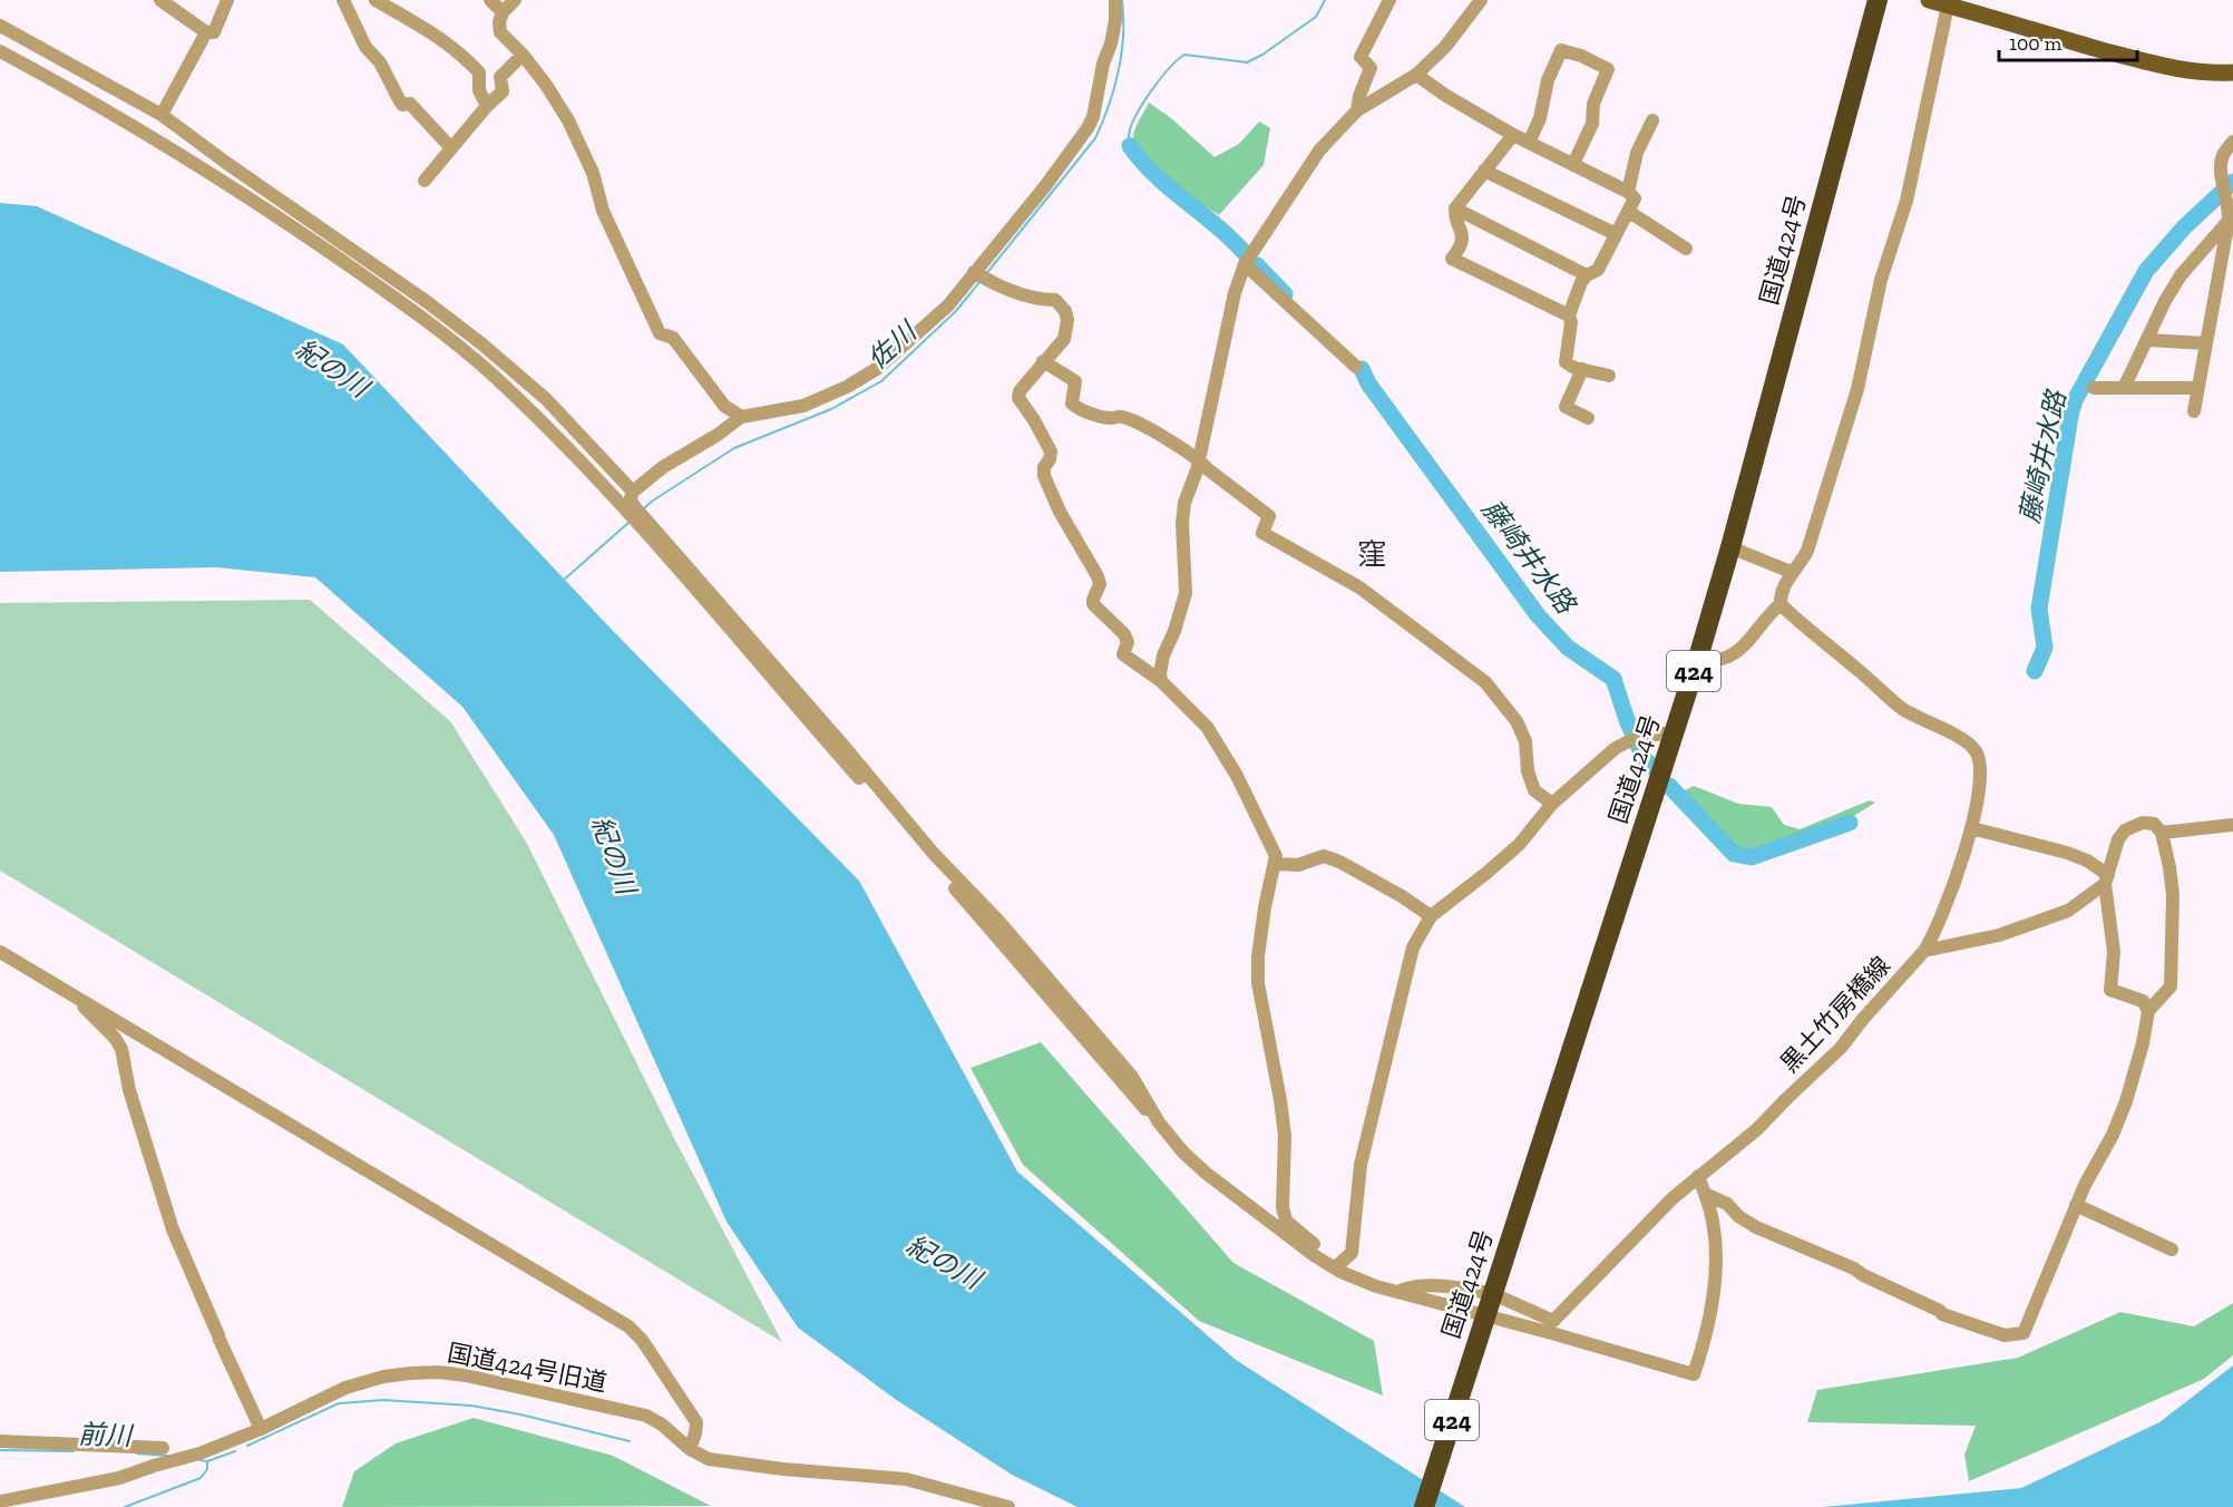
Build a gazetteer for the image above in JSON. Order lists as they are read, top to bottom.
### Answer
{
  "streets": {
    "highway": ["国道424号", "424"],
    "street": ["黒土竹房橋線", "国道424号旧道"]
  },
  "districts": ["窪"],
  "water": [
    "佐川",
    "紀の川",
    "藤崎井水路",
    "前川"
  ],
  "scale_bar": "100 m"
}
